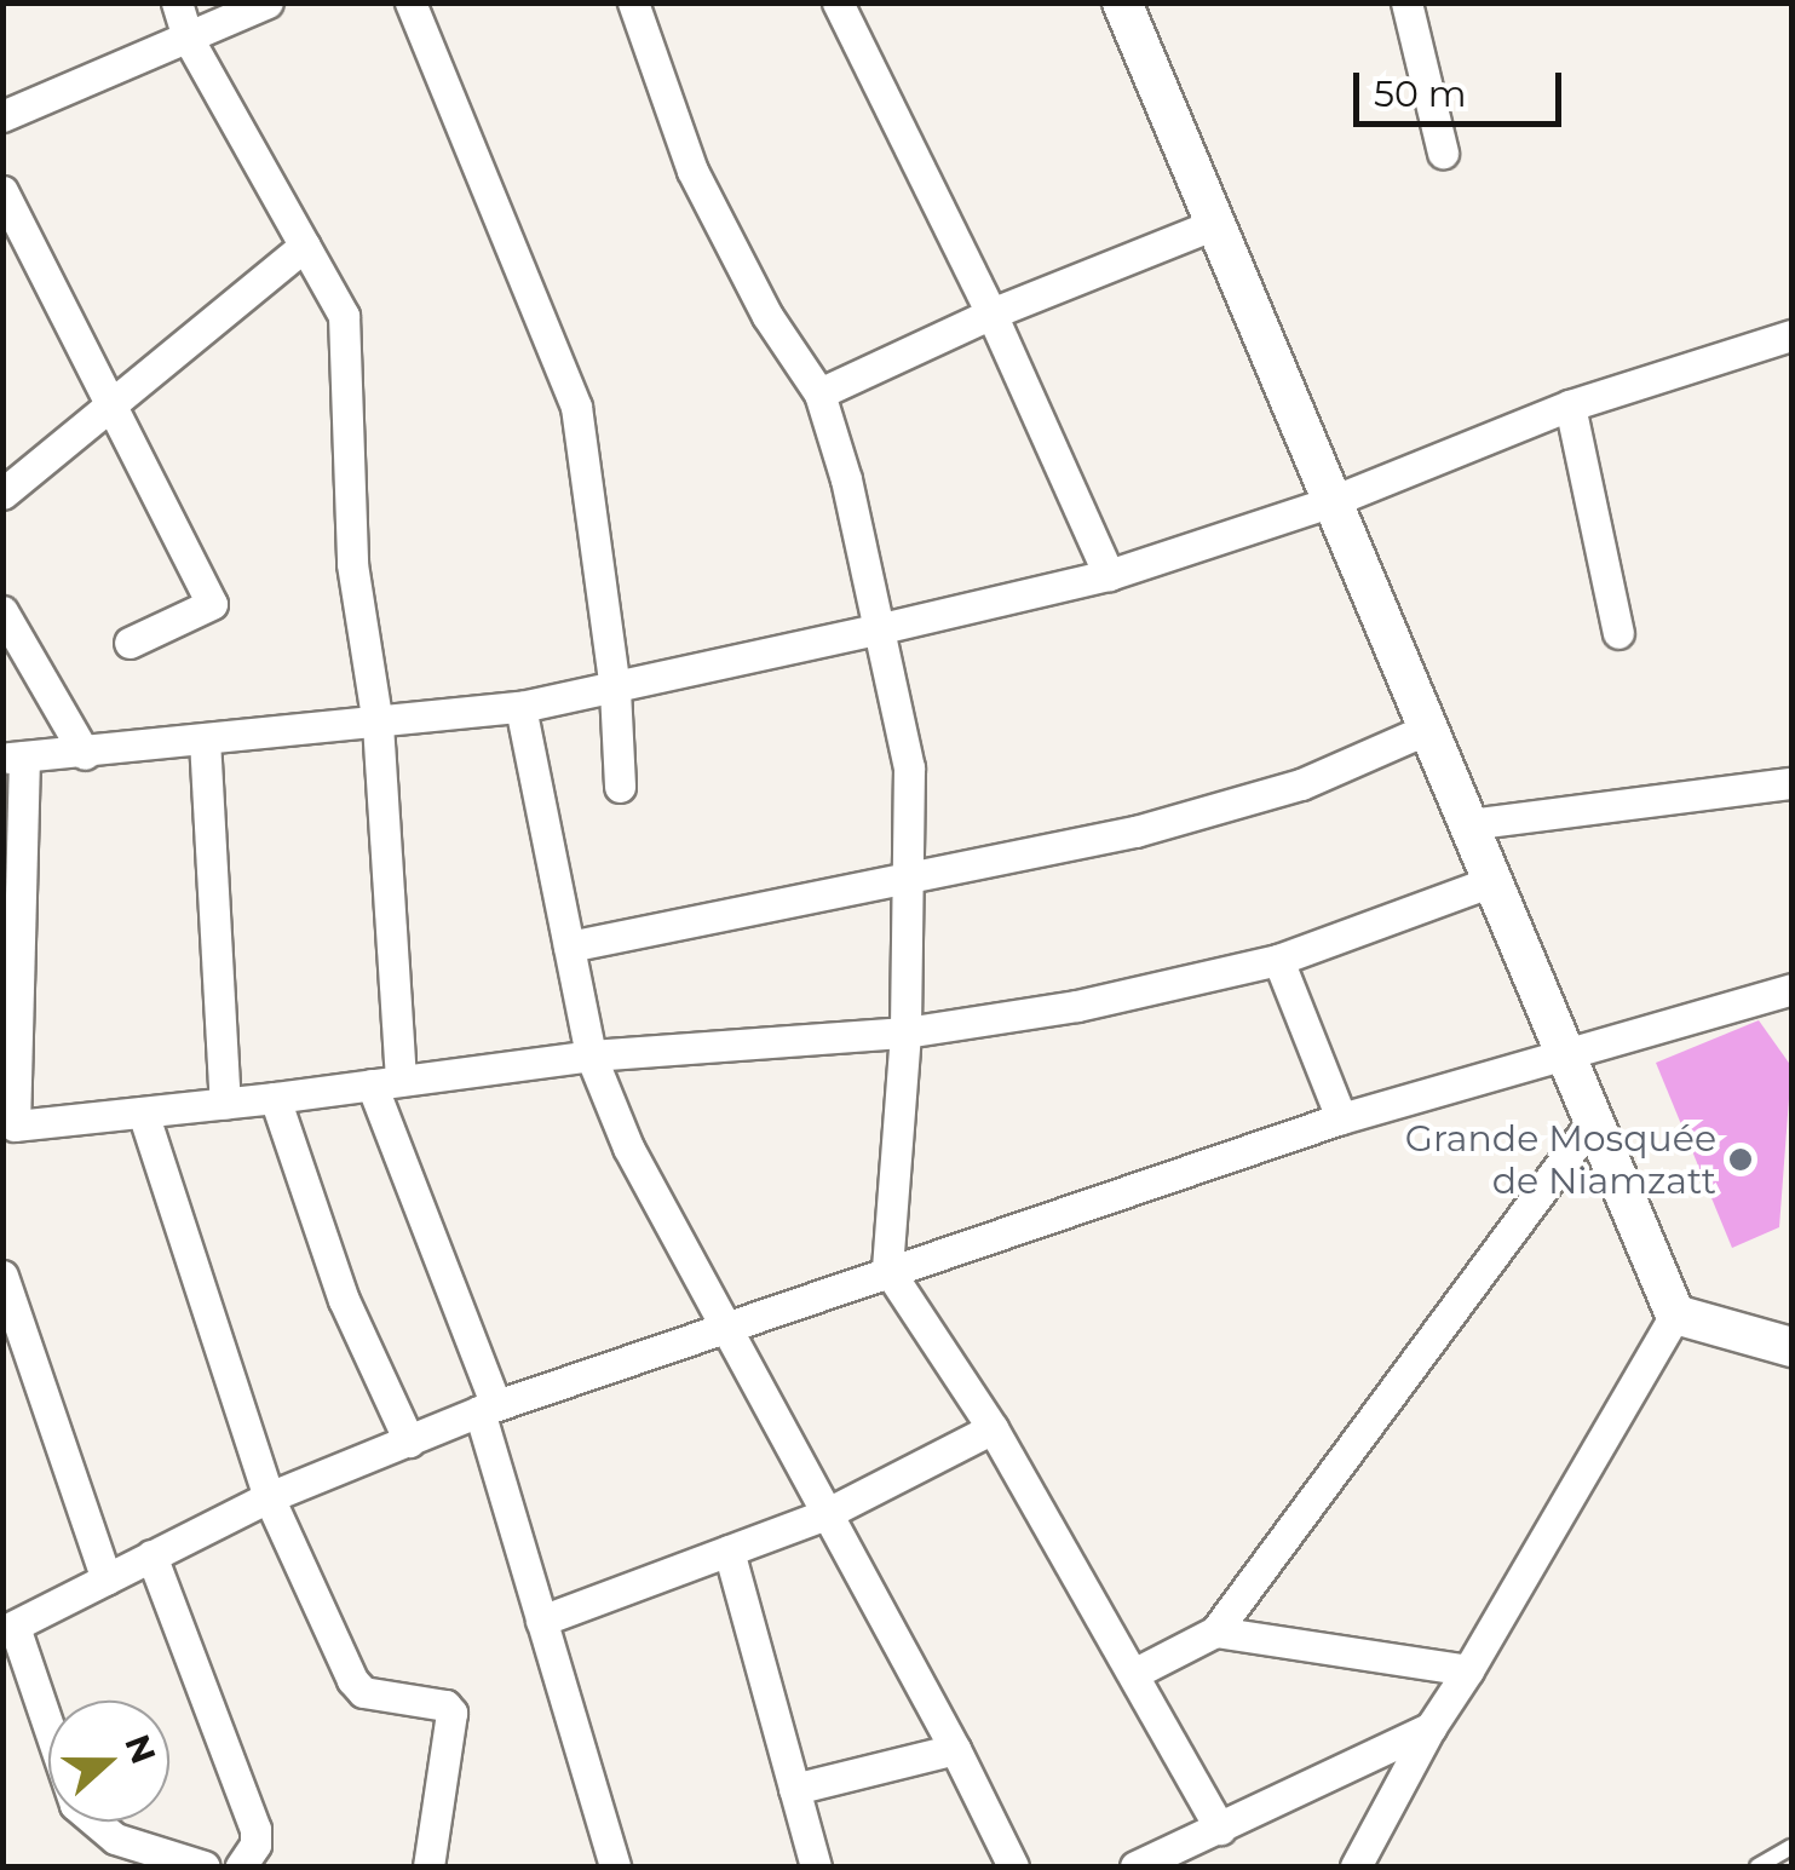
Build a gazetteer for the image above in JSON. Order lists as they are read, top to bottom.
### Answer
{
  "places": ["Grande Mosquée de Niamzatt"],
  "scale_bar": "50 m",
  "north": "right"
}
